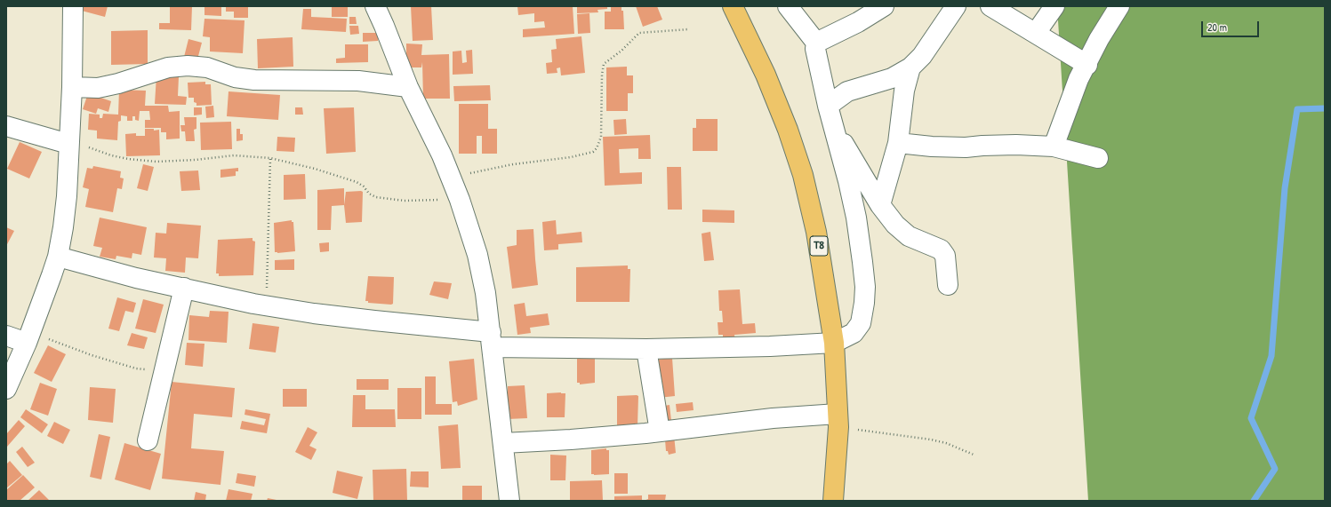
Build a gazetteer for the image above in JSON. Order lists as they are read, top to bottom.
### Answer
{
  "streets": {
    "highway": ["T8"]
  },
  "scale_bar": "20 m"
}
